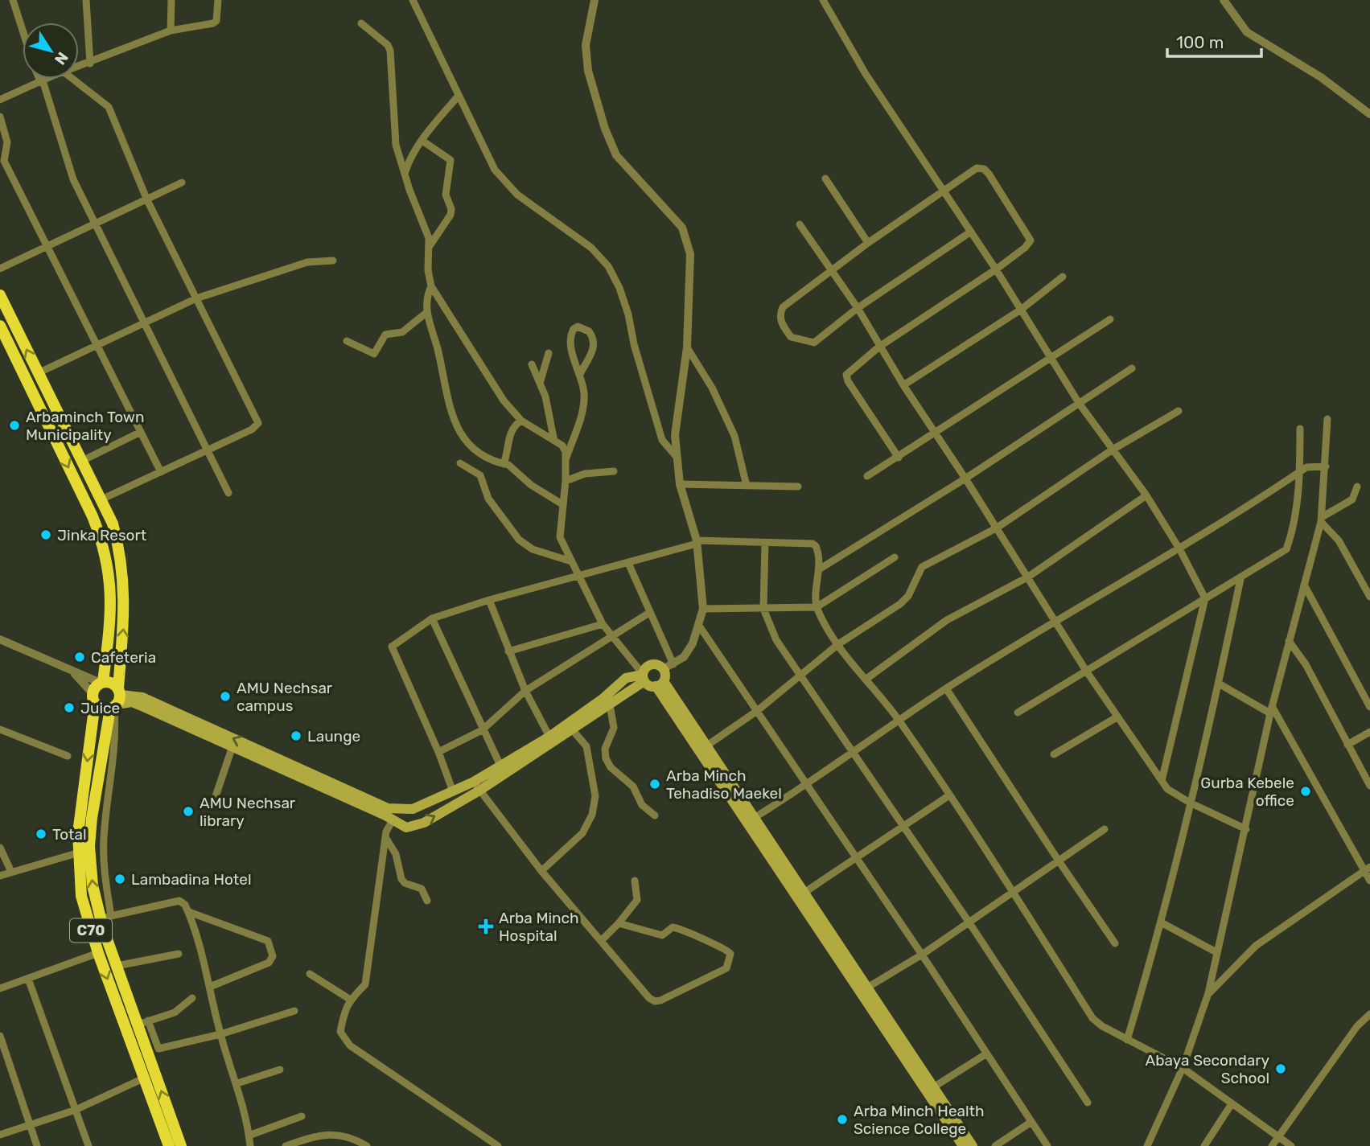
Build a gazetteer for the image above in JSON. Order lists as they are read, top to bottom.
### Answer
{
  "streets": {
    "highway": ["C70"]
  },
  "places": {
    "other": [
      "Arbaminch Town Municipality",
      "Jinka Resort",
      "Cafeteria",
      "AMU Nechsar campus",
      "Juice",
      "Launge",
      "Arba Minch Tehadiso Maekel",
      "Gurba Kebele office",
      "AMU Nechsar library",
      "Total",
      "Lambadina Hotel",
      "Abaya Secondary School",
      "Arba Minch Health Science College"
    ],
    "health": ["Arba Minch Hospital"]
  },
  "scale_bar": "100 m",
  "north": "bottom right"
}
